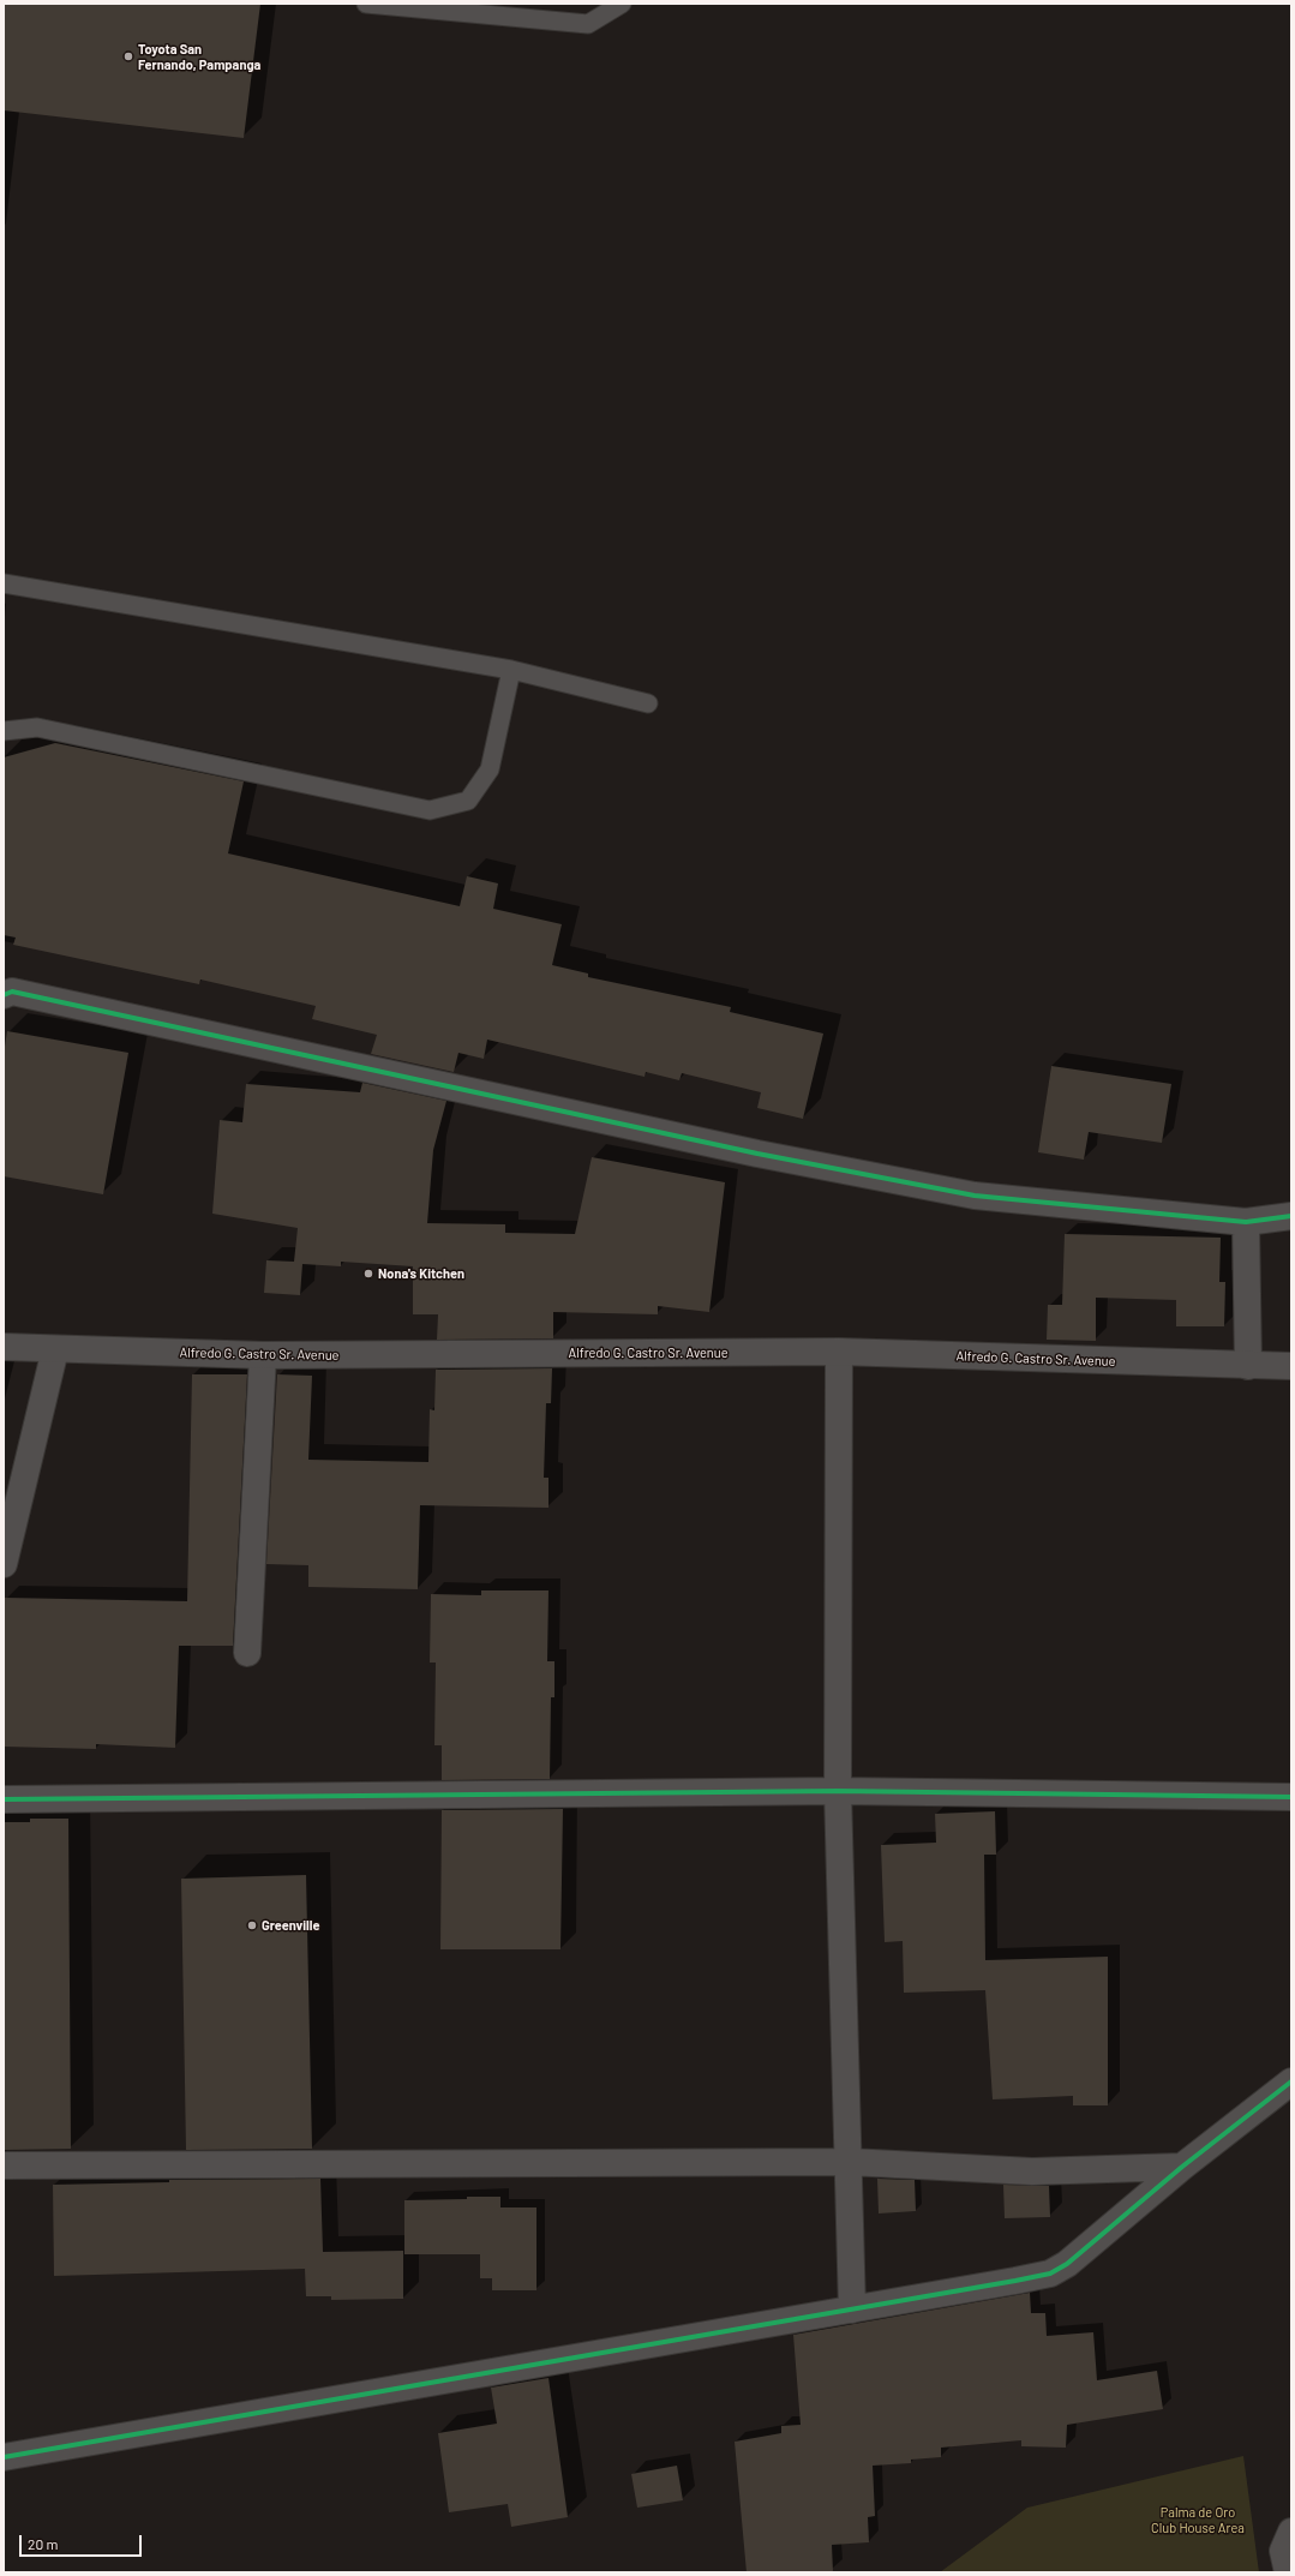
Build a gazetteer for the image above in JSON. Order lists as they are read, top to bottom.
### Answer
{
  "streets": {
    "street": ["Alfredo G. Castro Sr. Avenue"]
  },
  "parks": ["Palma de Oro Club House Area"],
  "places": ["Toyota San Fernando, Pampanga", "Nona's Kitchen", "Greenville"],
  "scale_bar": "20 m"
}
